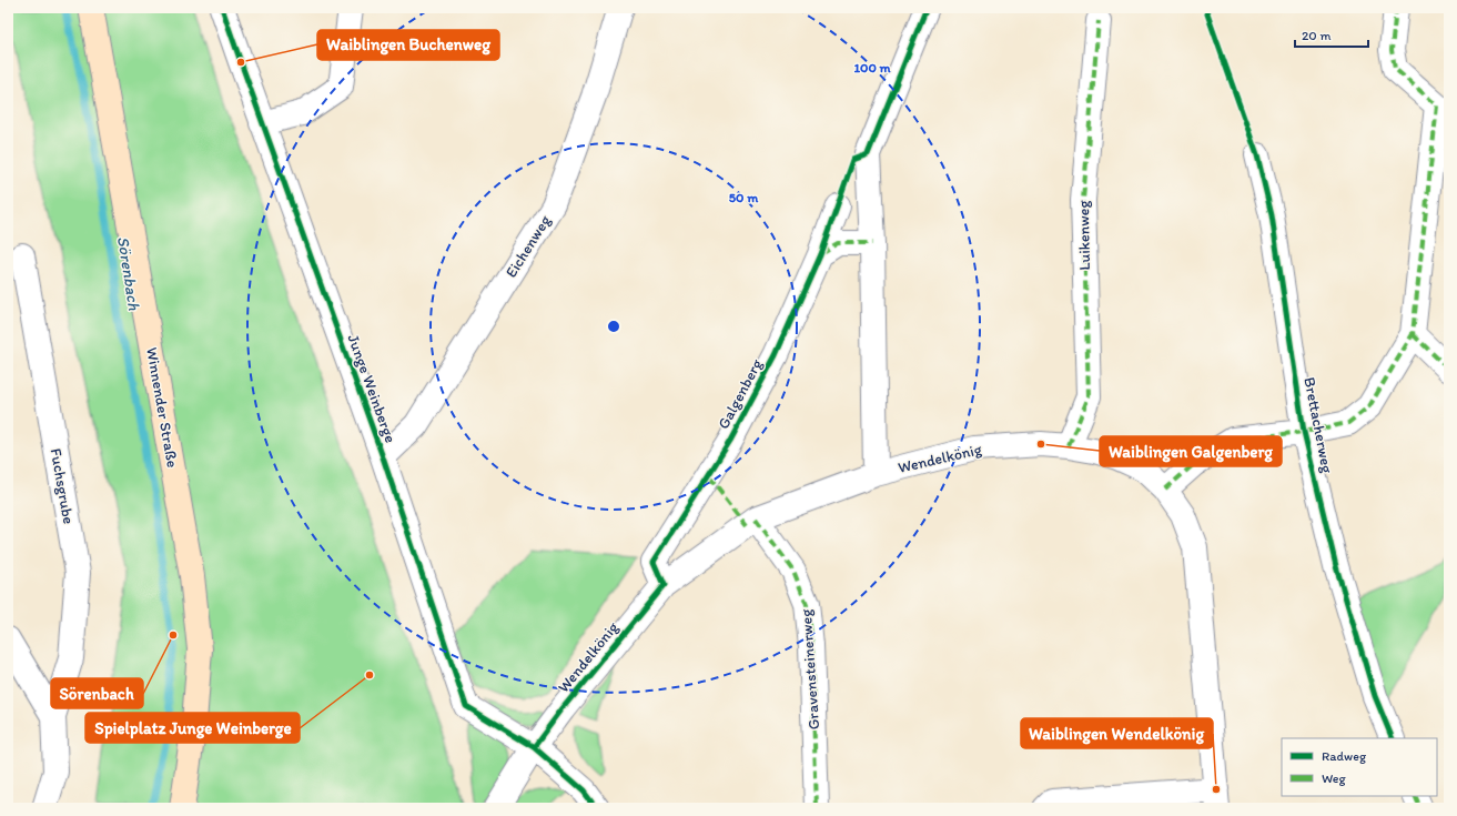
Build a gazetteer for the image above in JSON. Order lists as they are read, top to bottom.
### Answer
{
  "streets": {
    "street": [
      "Luikenweg",
      "Eichenweg",
      "Junge Weinberge",
      "Galgenberg",
      "Winnender Straße",
      "Brettacherweg",
      "Wendelkönig",
      "Fuchsgrube",
      "Gravensteinerweg"
    ]
  },
  "crossings": [
    ["Luikenweg", "Wendelkönig"],
    ["Eichenweg", "Junge Weinberge"],
    ["Junge Weinberge", "Wendelkönig"],
    ["Galgenberg", "Wendelkönig"],
    ["Brettacherweg", "Wendelkönig"],
    ["Wendelkönig", "Gravensteinerweg"]
  ],
  "water": ["Sörenbach"],
  "places": [
    "Waiblingen Buchenweg",
    "Waiblingen Galgenberg",
    "Sörenbach",
    "Spielplatz Junge Weinberge",
    "Waiblingen Wendelkönig"
  ],
  "legend": ["Radweg", "Weg"],
  "scale_bar": "20 m",
  "rings": ["100 m", "50 m"]
}
